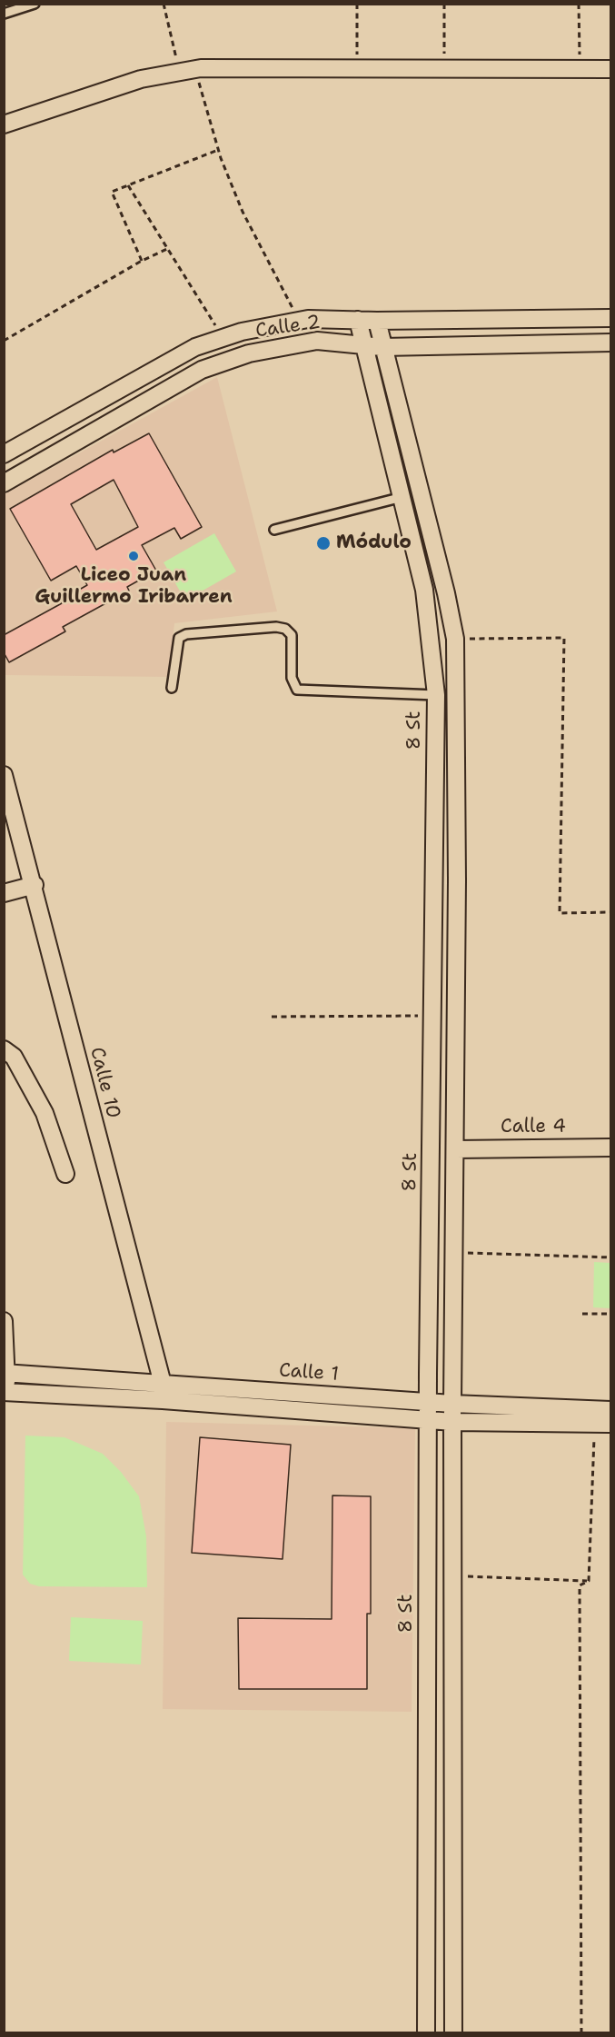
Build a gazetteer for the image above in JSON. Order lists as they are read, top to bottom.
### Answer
{
  "streets": {
    "street": [
      "Calle 2",
      "8 St",
      "Calle 10",
      "Calle 4",
      "Calle 1"
    ]
  },
  "crossings": [
    ["Calle 2", "8 St"],
    ["8 St", "Calle 1"],
    ["Calle 10", "Calle 1"]
  ],
  "places": ["Módulo", "Liceo Juan Guillermo Iribarren"]
}
